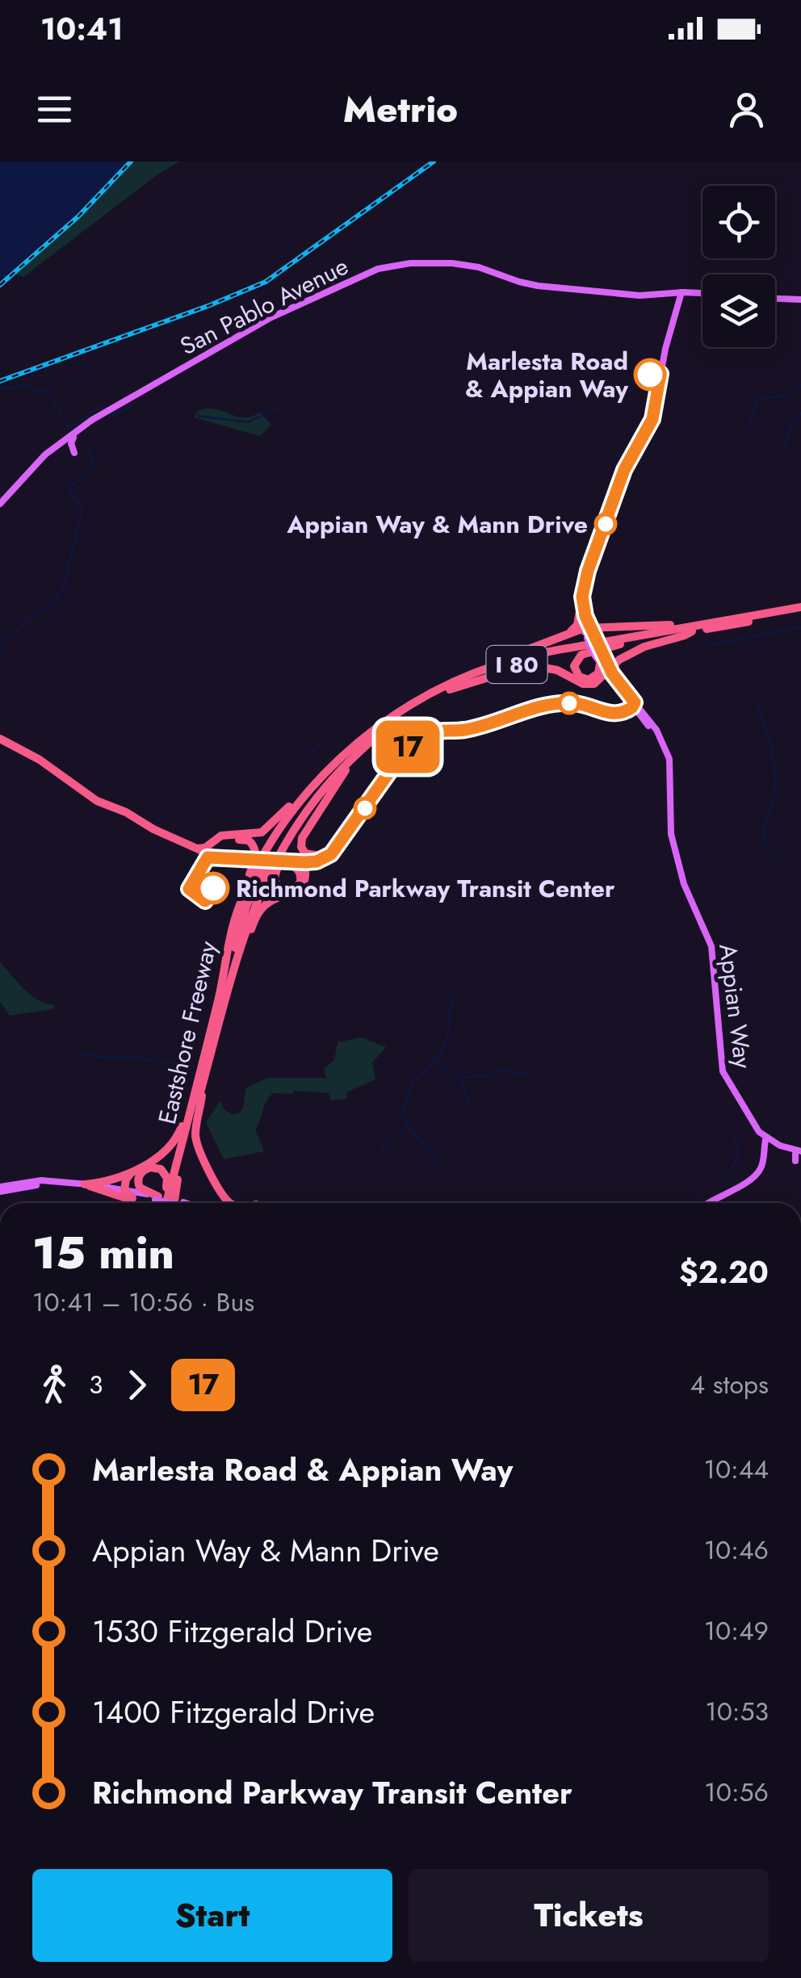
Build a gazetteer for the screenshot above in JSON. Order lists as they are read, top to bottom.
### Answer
{
  "streets": {
    "highway": ["I 80", "Eastshore Freeway"],
    "main road": ["San Pablo Avenue", "Appian Way"]
  },
  "crossings": [
    ["San Pablo Avenue", "Appian Way"]
  ],
  "places": ["Marlesta Road & Appian Way", "Appian Way & Mann Drive", "Richmond Parkway Transit Center"],
  "lines": ["bus line 17"],
  "page": {
    "status": "10:41",
    "header": "Metrio",
    "on_map": "17",
    "heading": ["15 min", "10:41 – 10:56 · Bus", "$2.20"],
    "legs": ["3", "17", "4 stops"],
    "list": [
      {
        "name": "Marlesta Road & Appian Way",
        "value": "10:44"
      },
      {
        "name": "Appian Way & Mann Drive",
        "value": "10:46"
      },
      {
        "name": "1530 Fitzgerald Drive",
        "value": "10:49"
      },
      {
        "name": "1400 Fitzgerald Drive",
        "value": "10:53"
      },
      {
        "name": "Richmond Parkway Transit Center",
        "value": "10:56"
      }
    ],
    "buttons": ["Start", "Tickets"]
  }
}
